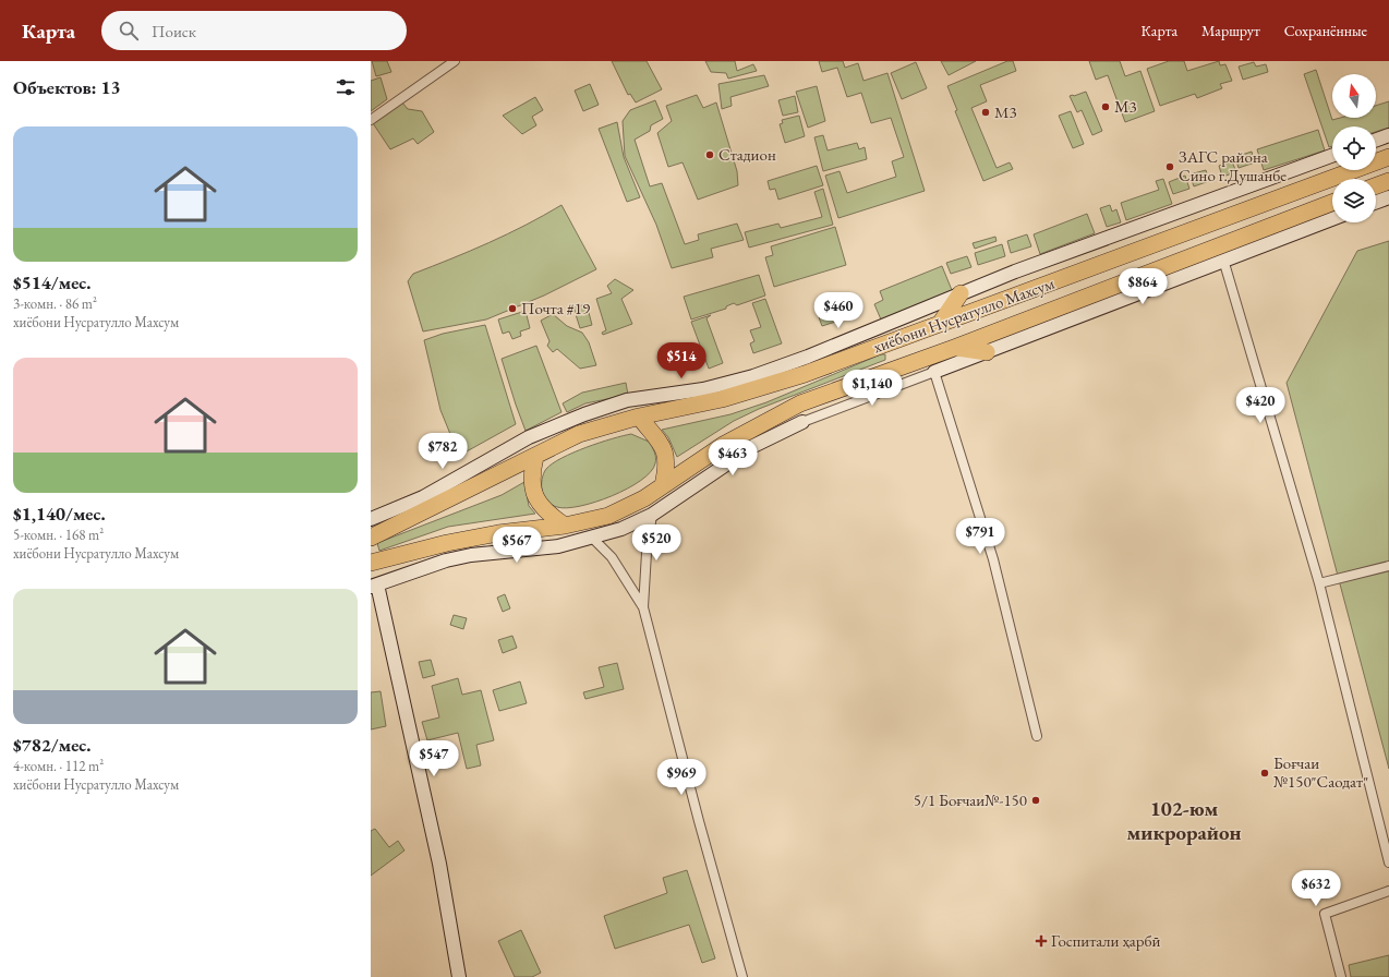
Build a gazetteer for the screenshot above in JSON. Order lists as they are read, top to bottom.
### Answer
{
  "streets": {
    "highway": ["хиёбони Нусратулло Махсум"]
  },
  "districts": ["102-юм микрорайон"],
  "places": {
    "other": [
      "М3",
      "M3",
      "Стадион",
      "ЗАГС района Сино г.Душанбе",
      "Почта #19",
      "Боғчаи №150\"Саодат\"",
      "5/1 Боғчаи№-150"
    ],
    "health": ["Госпитали ҳарбӣ"]
  },
  "north": "top",
  "page": {
    "header": "Карта",
    "search": "Поиск",
    "nav": ["Карта", "Маршрут", "Сохранённые"],
    "heading": "Объектов: 13",
    "list": [
      {
        "name": "$514/мес.",
        "note": "3-комн. · 86 m² · хиёбони Нусратулло Махсум"
      },
      {
        "name": "$1,140/мес.",
        "note": "5-комн. · 168 m² · хиёбони Нусратулло Махсум"
      },
      {
        "name": "$782/мес.",
        "note": "4-комн. · 112 m² · хиёбони Нусратулло Махсум"
      }
    ],
    "price": [
      "$864",
      "$460",
      "$514",
      "$1,140",
      "$420",
      "$782",
      "$463",
      "$791",
      "$520",
      "$567",
      "$547",
      "$969",
      "$632"
    ]
  }
}
